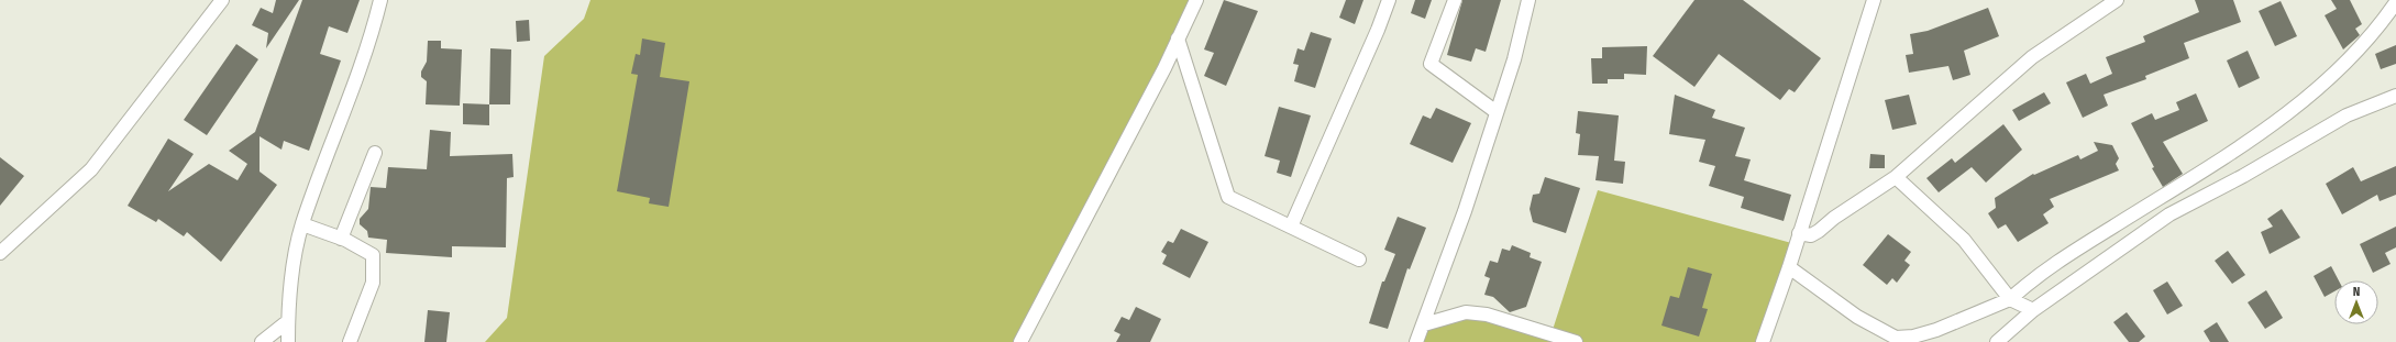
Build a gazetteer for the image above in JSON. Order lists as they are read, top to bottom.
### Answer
{
  "north": "top"
}
